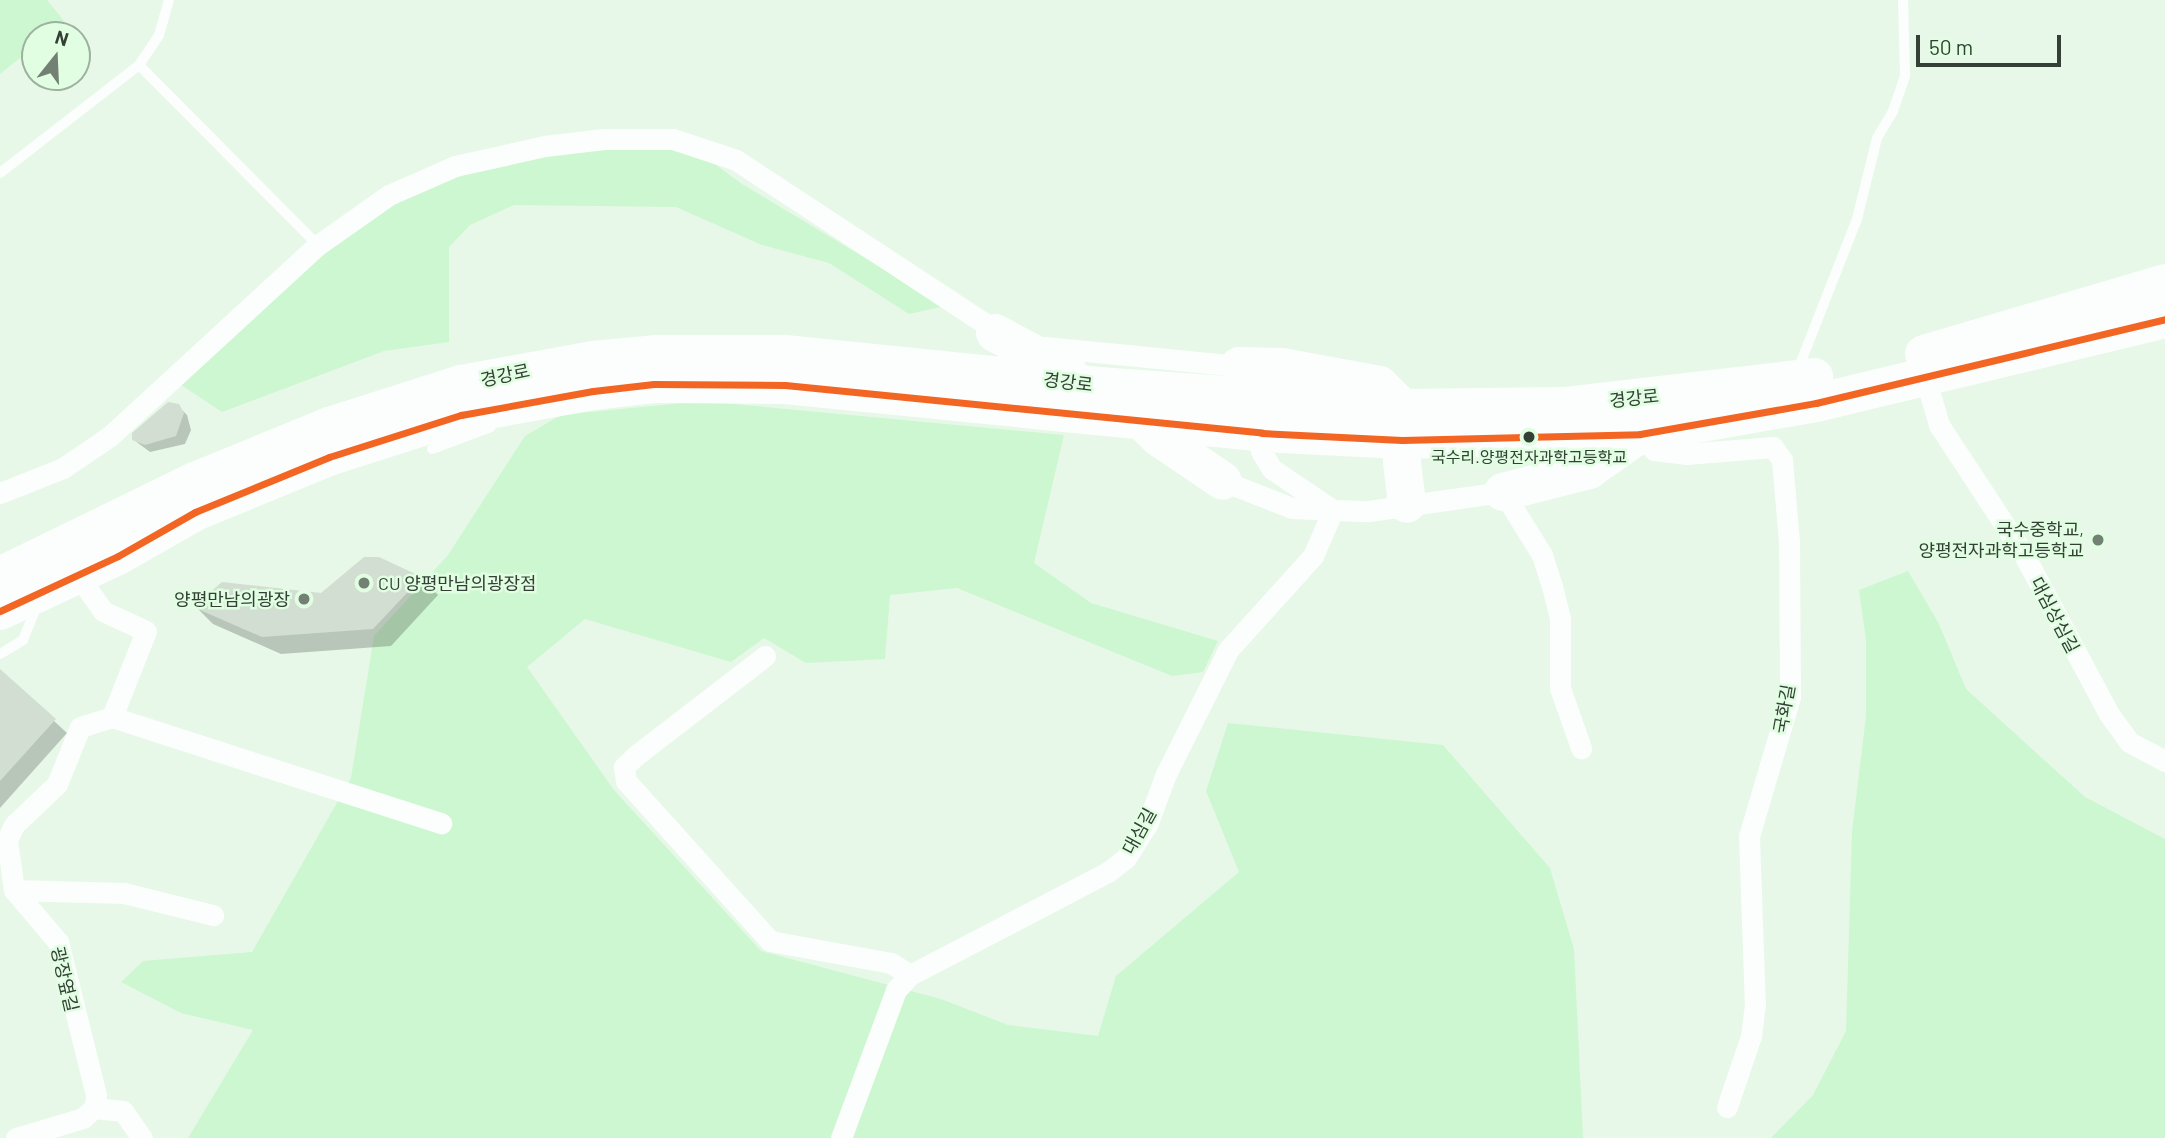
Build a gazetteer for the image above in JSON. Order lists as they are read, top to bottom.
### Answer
{
  "streets": {
    "highway": ["경강로"],
    "street": [
      "대심상심길",
      "국화길",
      "대심길",
      "광장옆길"
    ]
  },
  "crossings": [
    ["경강로", "대심상심길"],
    ["경강로", "국화길"]
  ],
  "places": [
    "국수리.양평전자과학고등학교",
    "국수중학교, 양평전자과학고등학교",
    "CU 양평만남의광장점",
    "양평만남의광장"
  ],
  "scale_bar": "50 m",
  "north": "top"
}
